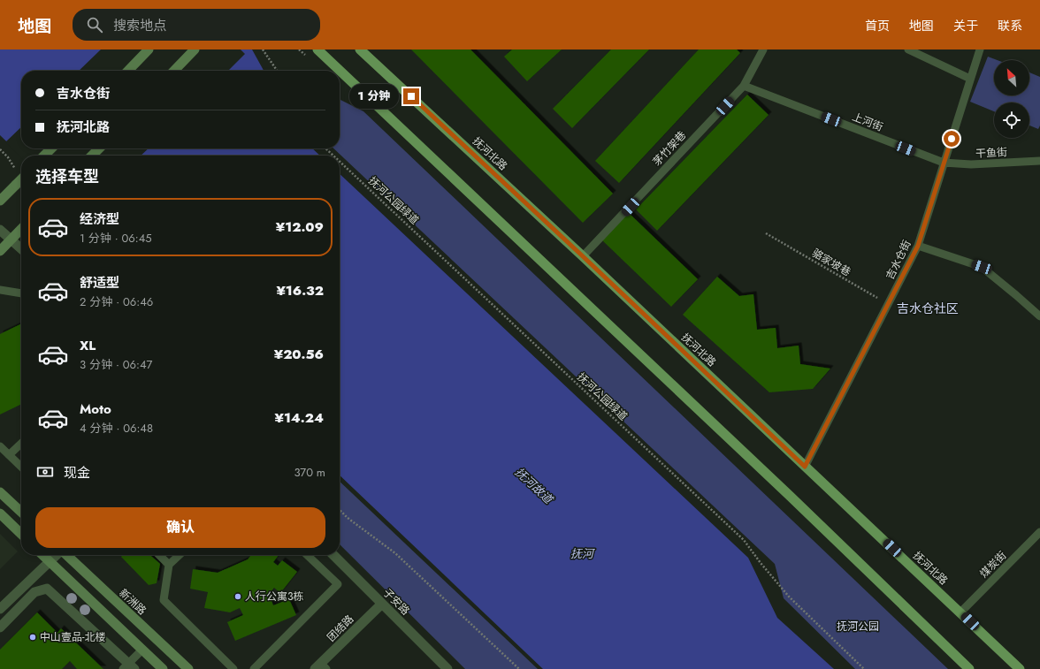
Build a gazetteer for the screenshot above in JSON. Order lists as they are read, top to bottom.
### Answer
{
  "streets": {
    "main road": ["抚河北路", "新洲路"],
    "street": ["子安路", "团结路"],
    "lane": [
      "上河街",
      "茅竹架巷",
      "干鱼街",
      "吉水仓街",
      "煤炭街"
    ],
    "path": ["抚河公园绿道", "骆家坡巷"]
  },
  "crossings": [
    ["上河街", "茅竹架巷"],
    ["上河街", "干鱼街"],
    ["上河街", "吉水仓街"],
    ["茅竹架巷", "抚河北路"],
    ["干鱼街", "吉水仓街"],
    ["抚河北路", "吉水仓街"],
    ["抚河北路", "煤炭街"],
    ["吉水仓街", "骆家坡巷"],
    ["子安路", "团结路"]
  ],
  "districts": ["吉水仓社区"],
  "water": ["抚河故道", "抚河"],
  "parks": ["抚河公园"],
  "places": ["人行公寓3栋", "中山壹品-北楼"],
  "north": "top left",
  "page": {
    "header": "地图",
    "search": "搜索地点",
    "nav": [
      "首页",
      "地图",
      "关于",
      "联系"
    ],
    "banner": ["吉水仓街", "抚河北路"],
    "bubble": "1 分钟",
    "heading": "选择车型",
    "list": [
      {
        "name": "经济型",
        "note": "1 分钟 · 06:45",
        "value": "¥12.09"
      },
      {
        "name": "舒适型",
        "note": "2 分钟 · 06:46",
        "value": "¥16.32"
      },
      {
        "name": "XL",
        "note": "3 分钟 · 06:47",
        "value": "¥20.56"
      },
      {
        "name": "Moto",
        "note": "4 分钟 · 06:48",
        "value": "¥14.24"
      }
    ],
    "pay": ["现金", "370 m"],
    "buttons": "确认"
  }
}
